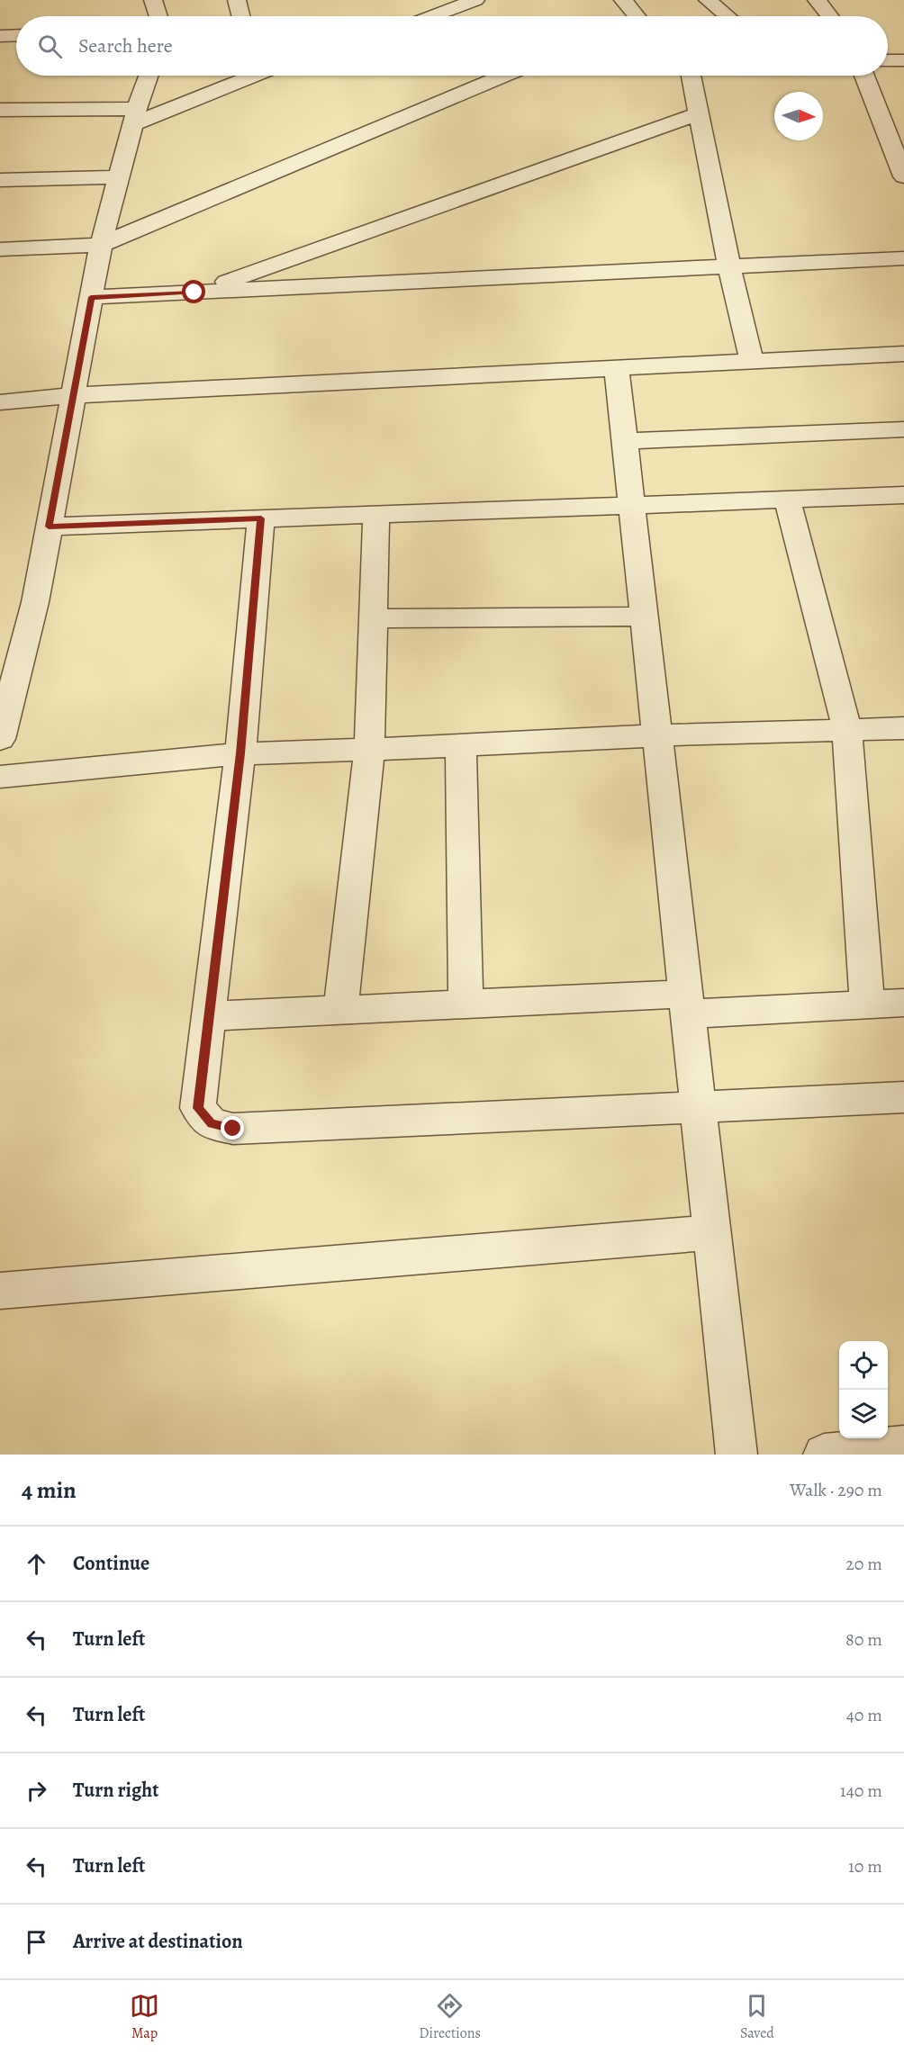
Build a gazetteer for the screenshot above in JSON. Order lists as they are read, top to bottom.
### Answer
{
  "north": "right",
  "page": {
    "search": "Search here",
    "heading": ["4 min", "Walk · 290 m"],
    "list": [
      ["Continue", "20 m"],
      ["Turn left", "80 m"],
      ["Turn left", "40 m"],
      ["Turn right", "140 m"],
      ["Turn left", "10 m"],
      "Arrive at destination"
    ],
    "nav": ["Map", "Directions", "Saved"]
  }
}
